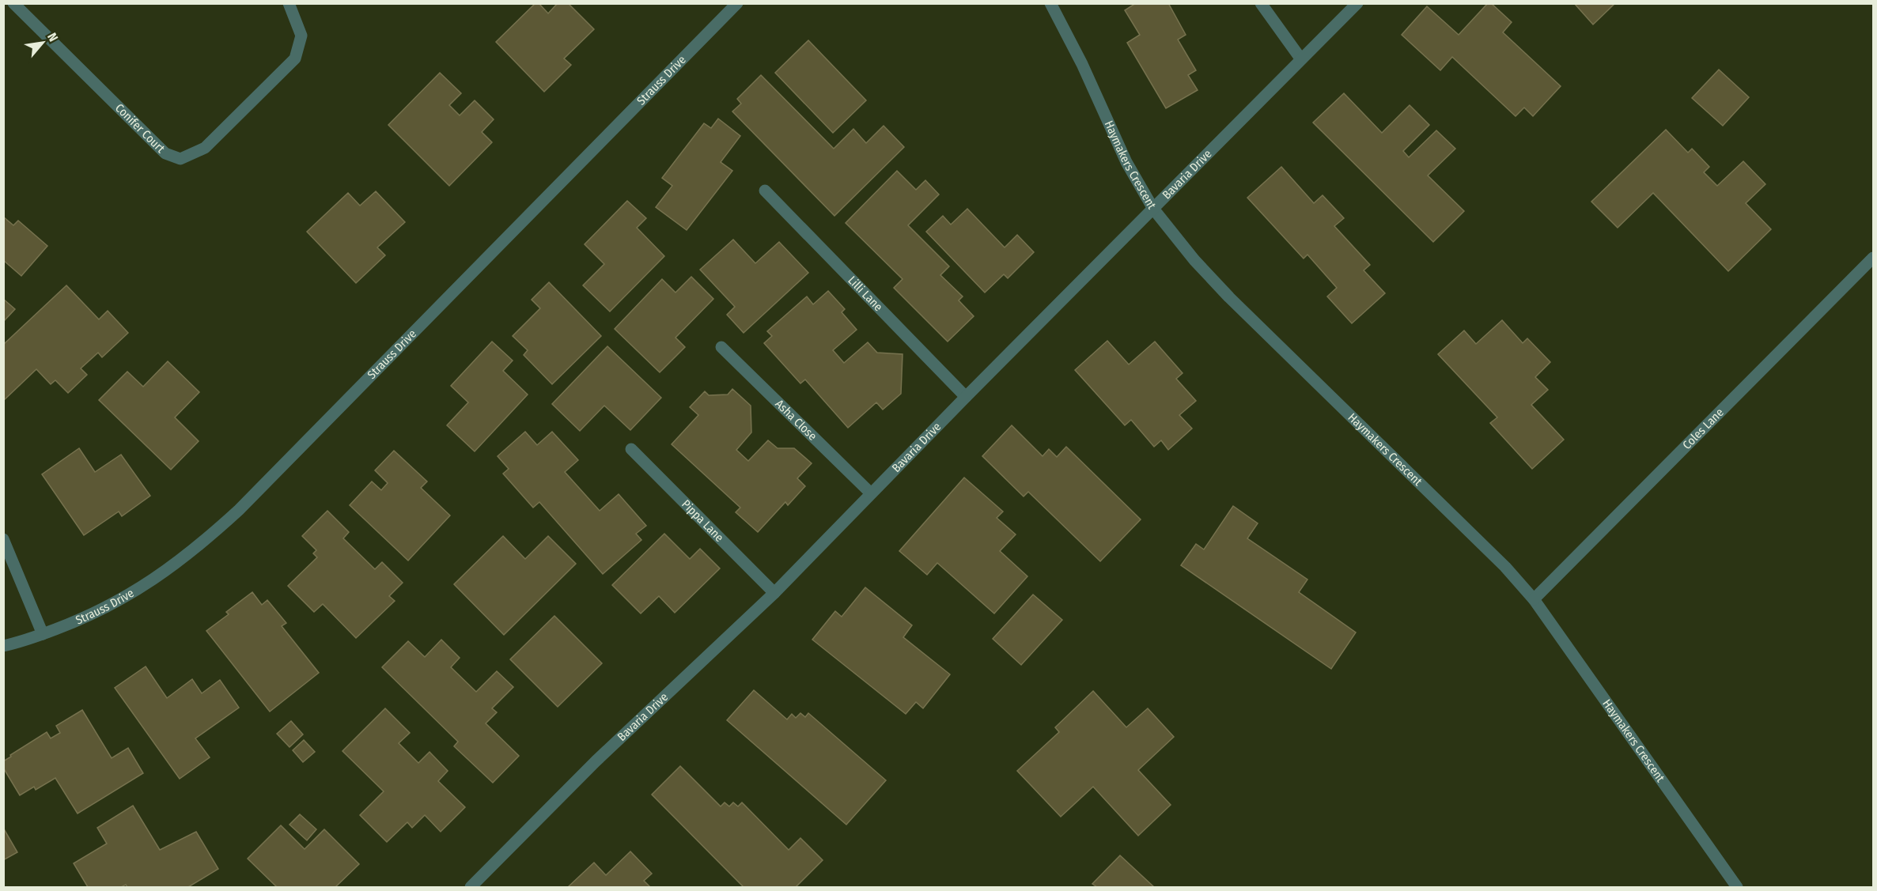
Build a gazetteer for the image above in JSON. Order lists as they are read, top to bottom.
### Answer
{
  "streets": {
    "street": [
      "Strauss Drive",
      "Conifer Court",
      "Haymakers Crescent",
      "Bavaria Drive",
      "Lilli Lane",
      "Asha Close",
      "Coles Lane",
      "Pippa Lane"
    ]
  },
  "crossings": [
    ["Haymakers Crescent", "Bavaria Drive"],
    ["Haymakers Crescent", "Coles Lane"],
    ["Bavaria Drive", "Lilli Lane"],
    ["Bavaria Drive", "Asha Close"],
    ["Bavaria Drive", "Pippa Lane"]
  ],
  "north": "top right"
}
